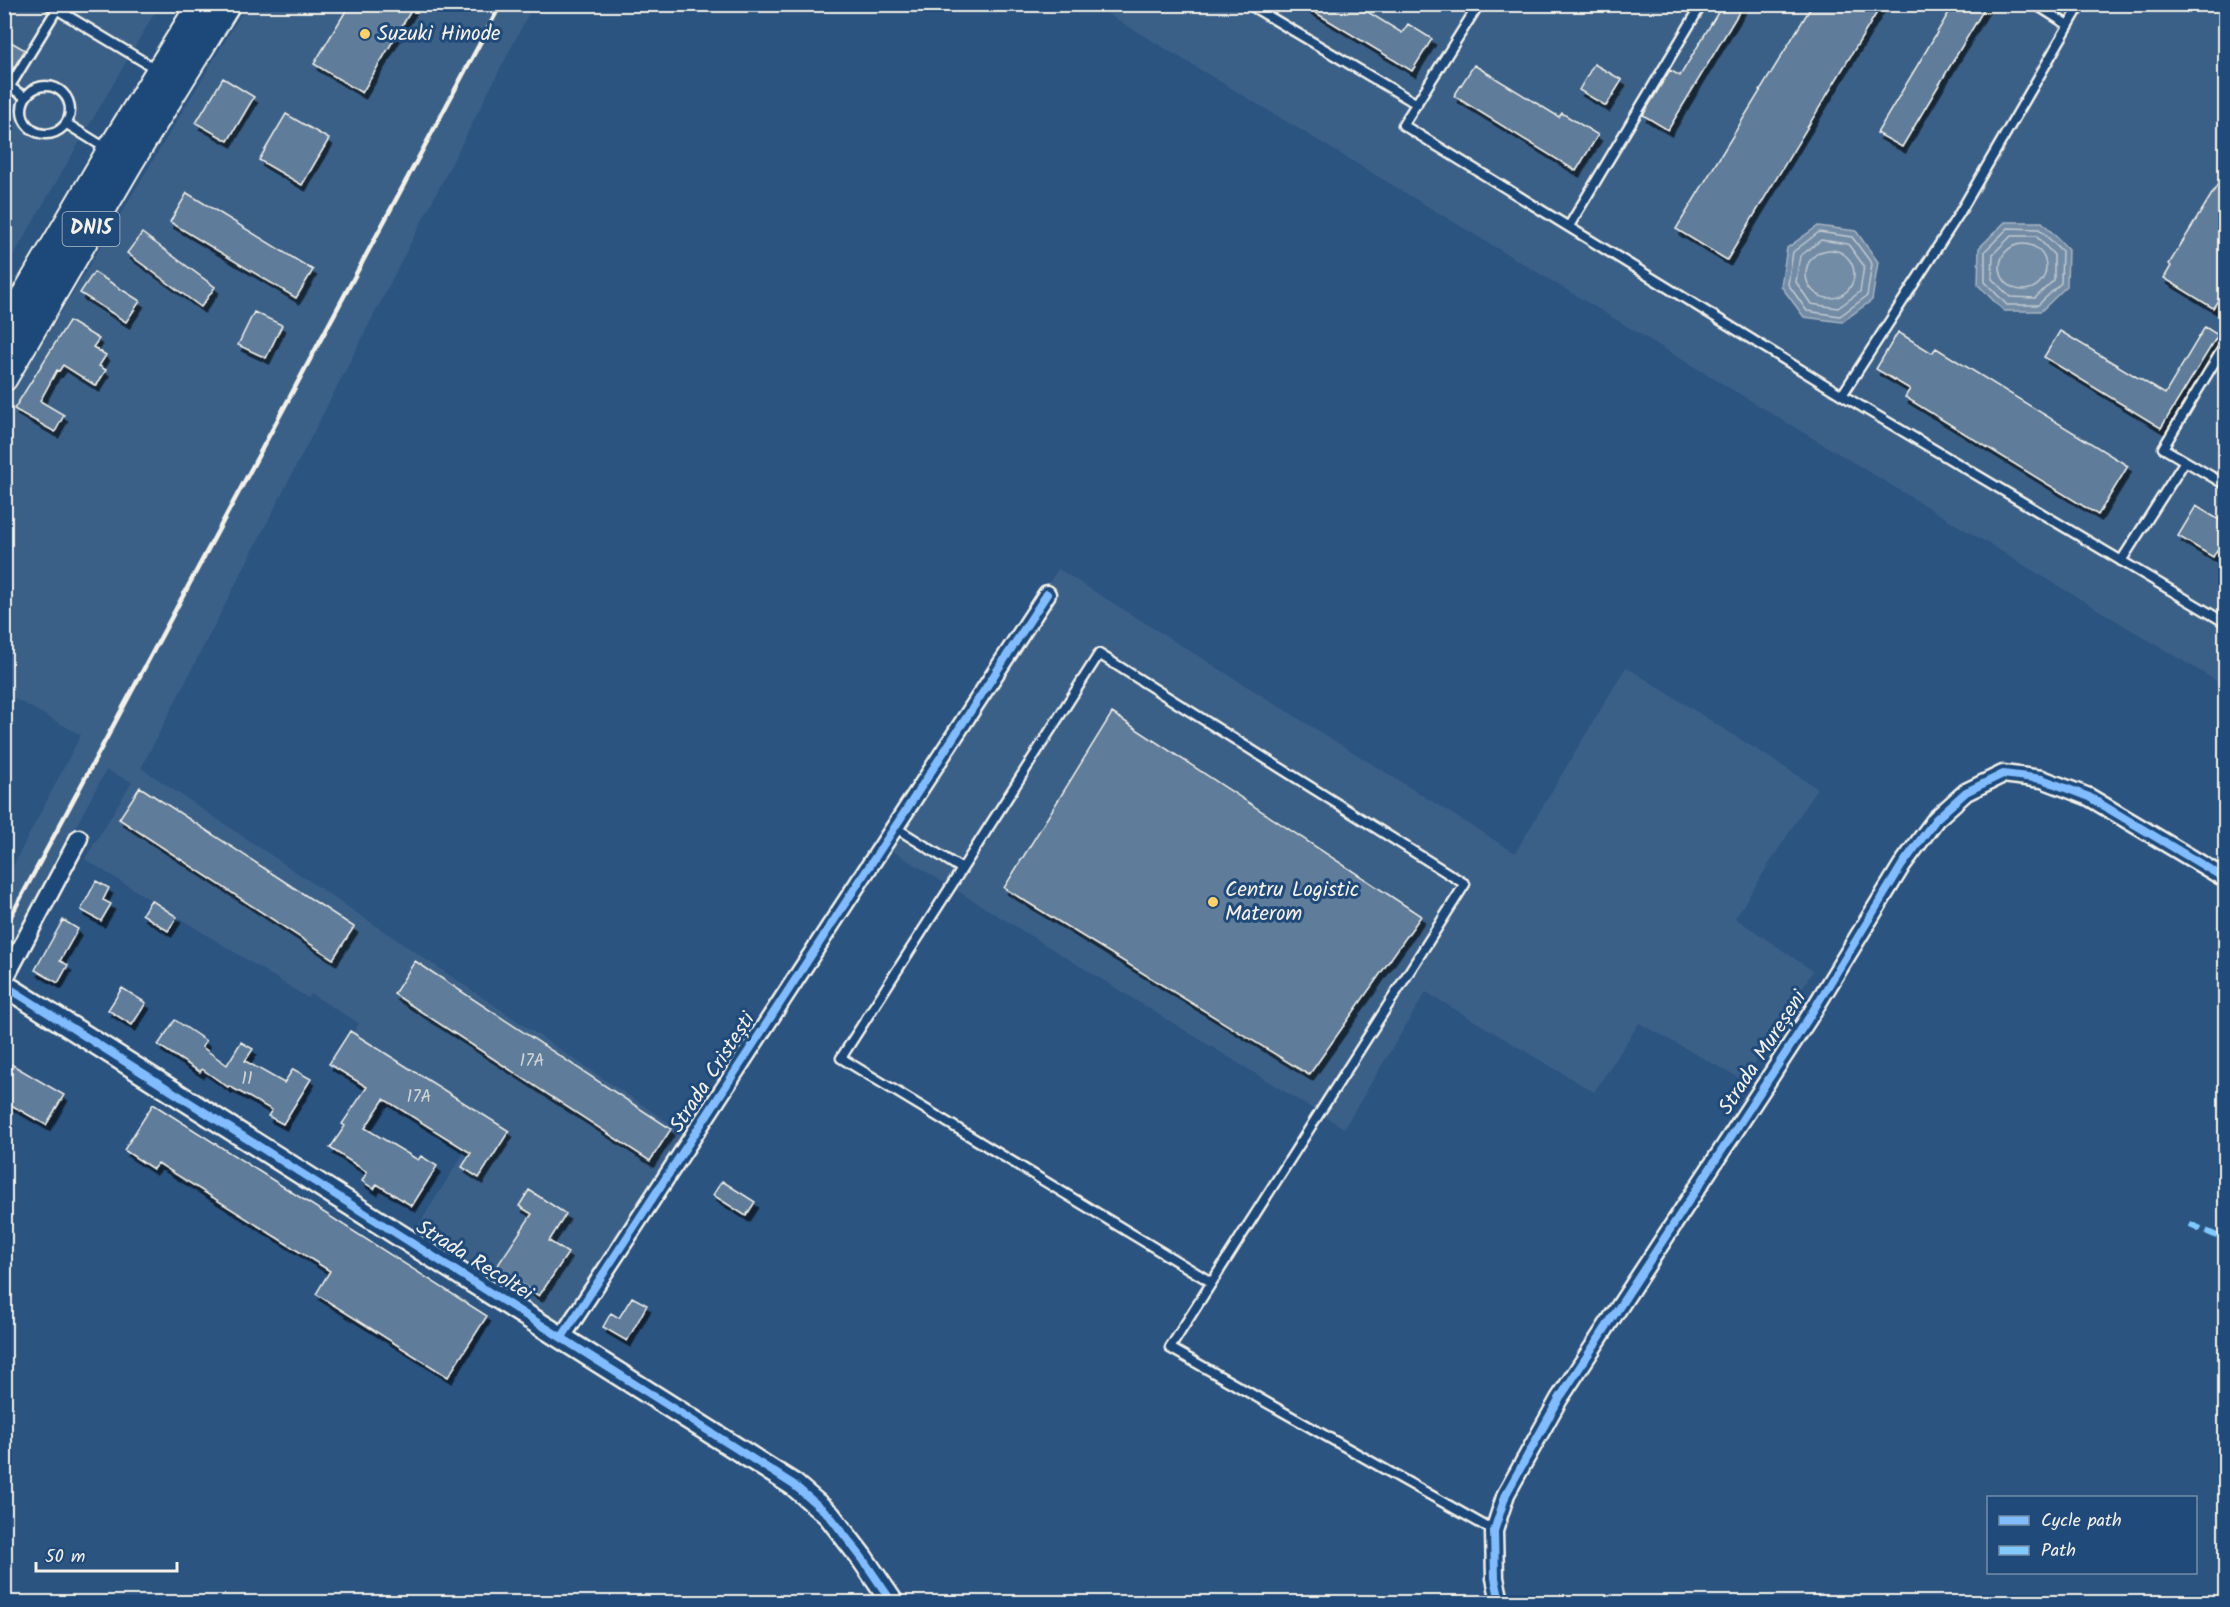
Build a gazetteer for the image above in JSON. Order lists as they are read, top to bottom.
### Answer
{
  "streets": {
    "main road": ["DN15"],
    "street": ["Strada Mureșeni", "Strada Cristești", "Strada Recoltei"]
  },
  "crossings": [
    ["Strada Cristești", "Strada Recoltei"]
  ],
  "places": ["Suzuki Hinode", "Centru Logistic Materom"],
  "house_numbers": ["17A", "11", "17A"],
  "legend": ["Cycle path", "Path"],
  "scale_bar": "50 m"
}
